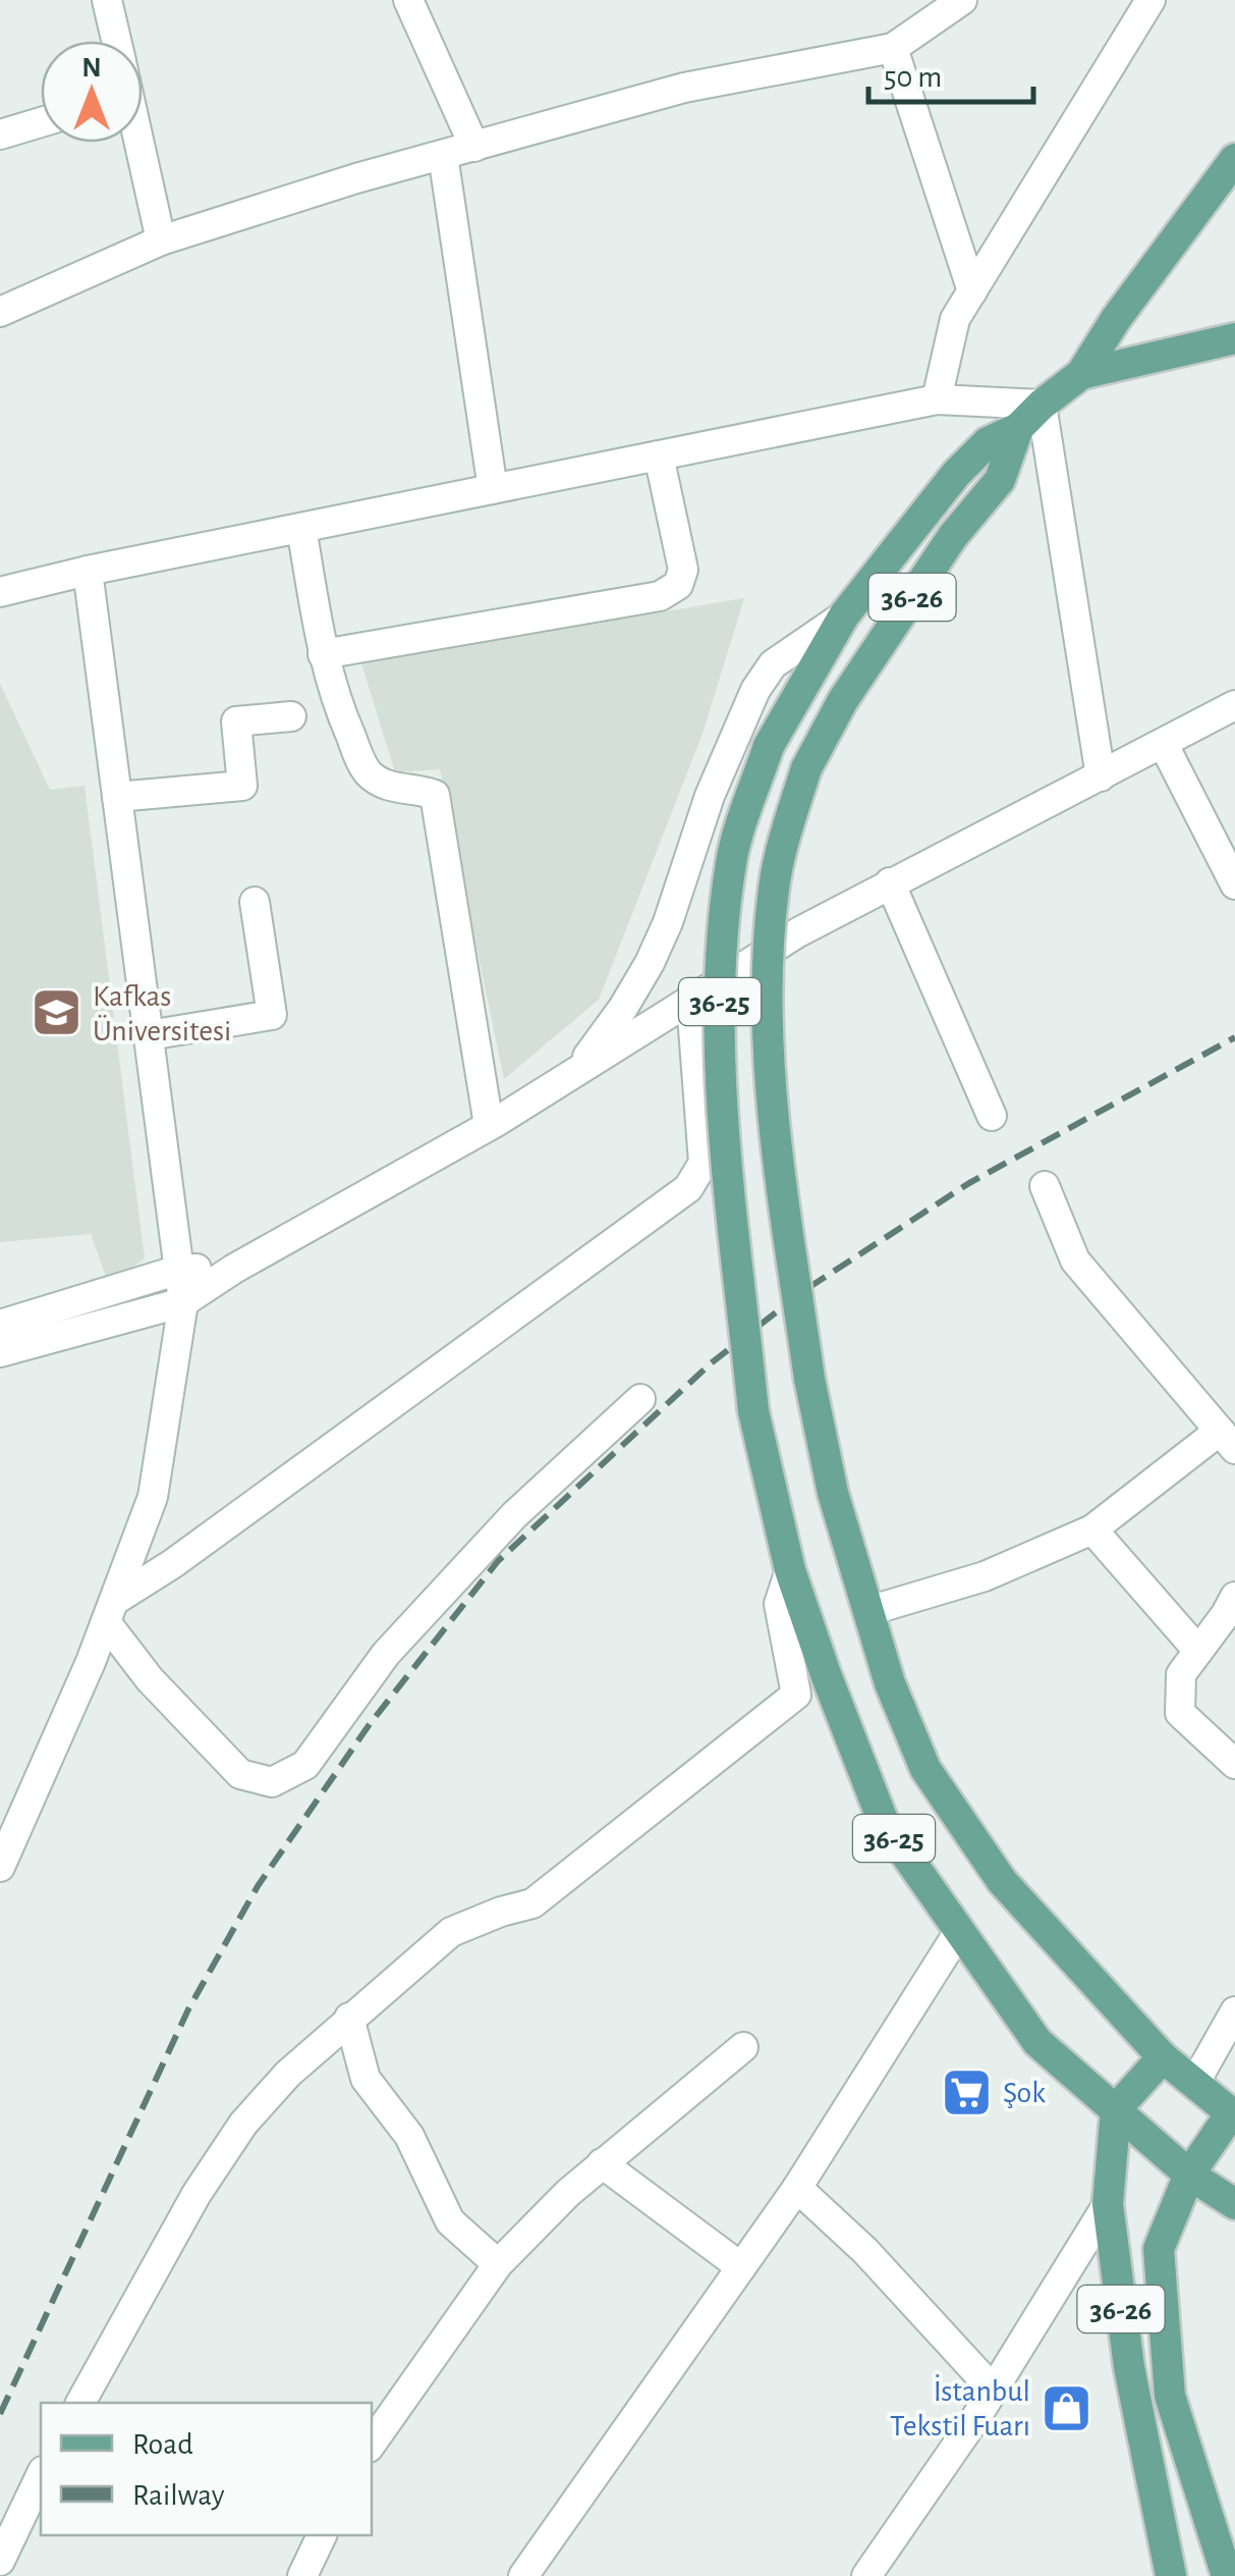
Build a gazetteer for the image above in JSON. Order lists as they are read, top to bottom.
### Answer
{
  "streets": {
    "main road": ["36-26", "36-25"]
  },
  "crossings": [
    ["36-26", "36-25"]
  ],
  "places": {
    "school or university": ["Kafkas Üniversitesi"],
    "supermarket": ["Şok"],
    "shop": ["İstanbul Tekstil Fuarı"]
  },
  "legend": ["Road", "Railway"],
  "scale_bar": "50 m",
  "north": "top"
}
